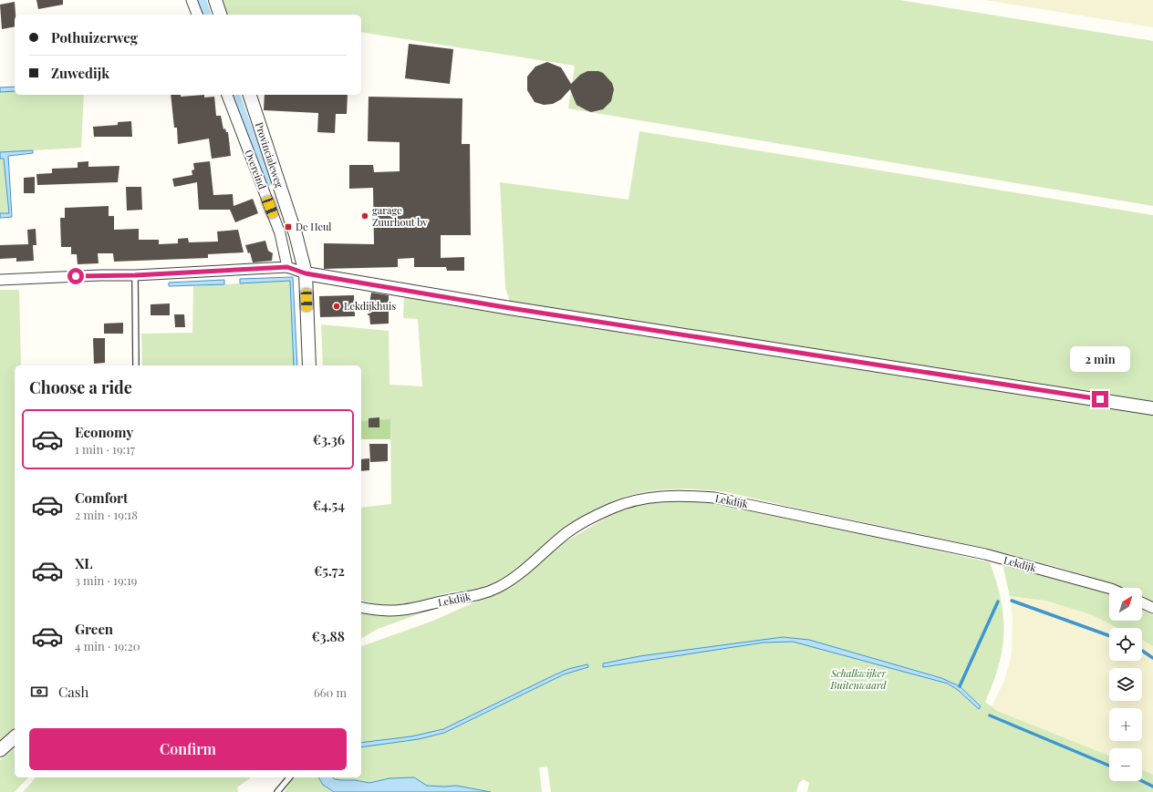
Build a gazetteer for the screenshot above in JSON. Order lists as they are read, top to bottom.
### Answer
{
  "streets": {
    "street": ["Provincialeweg", "Overeind", "Lekdijk"]
  },
  "parks": ["Schalkwijker Buitenwaard"],
  "places": {
    "other": ["garage Zuurhout bv", "Lekdijkhuis"],
    "transit": ["De Heul"]
  },
  "north": "top right",
  "page": {
    "banner": ["Pothuizerweg", "Zuwedijk"],
    "bubble": "2 min",
    "heading": "Choose a ride",
    "list": [
      {
        "name": "Economy",
        "note": "1 min · 19:17",
        "value": "€3.36"
      },
      {
        "name": "Comfort",
        "note": "2 min · 19:18",
        "value": "€4.54"
      },
      {
        "name": "XL",
        "note": "3 min · 19:19",
        "value": "€5.72"
      },
      {
        "name": "Green",
        "note": "4 min · 19:20",
        "value": "€3.88"
      }
    ],
    "map_buttons": ["+", "−"],
    "pay": ["Cash", "660 m"],
    "buttons": "Confirm"
  }
}
